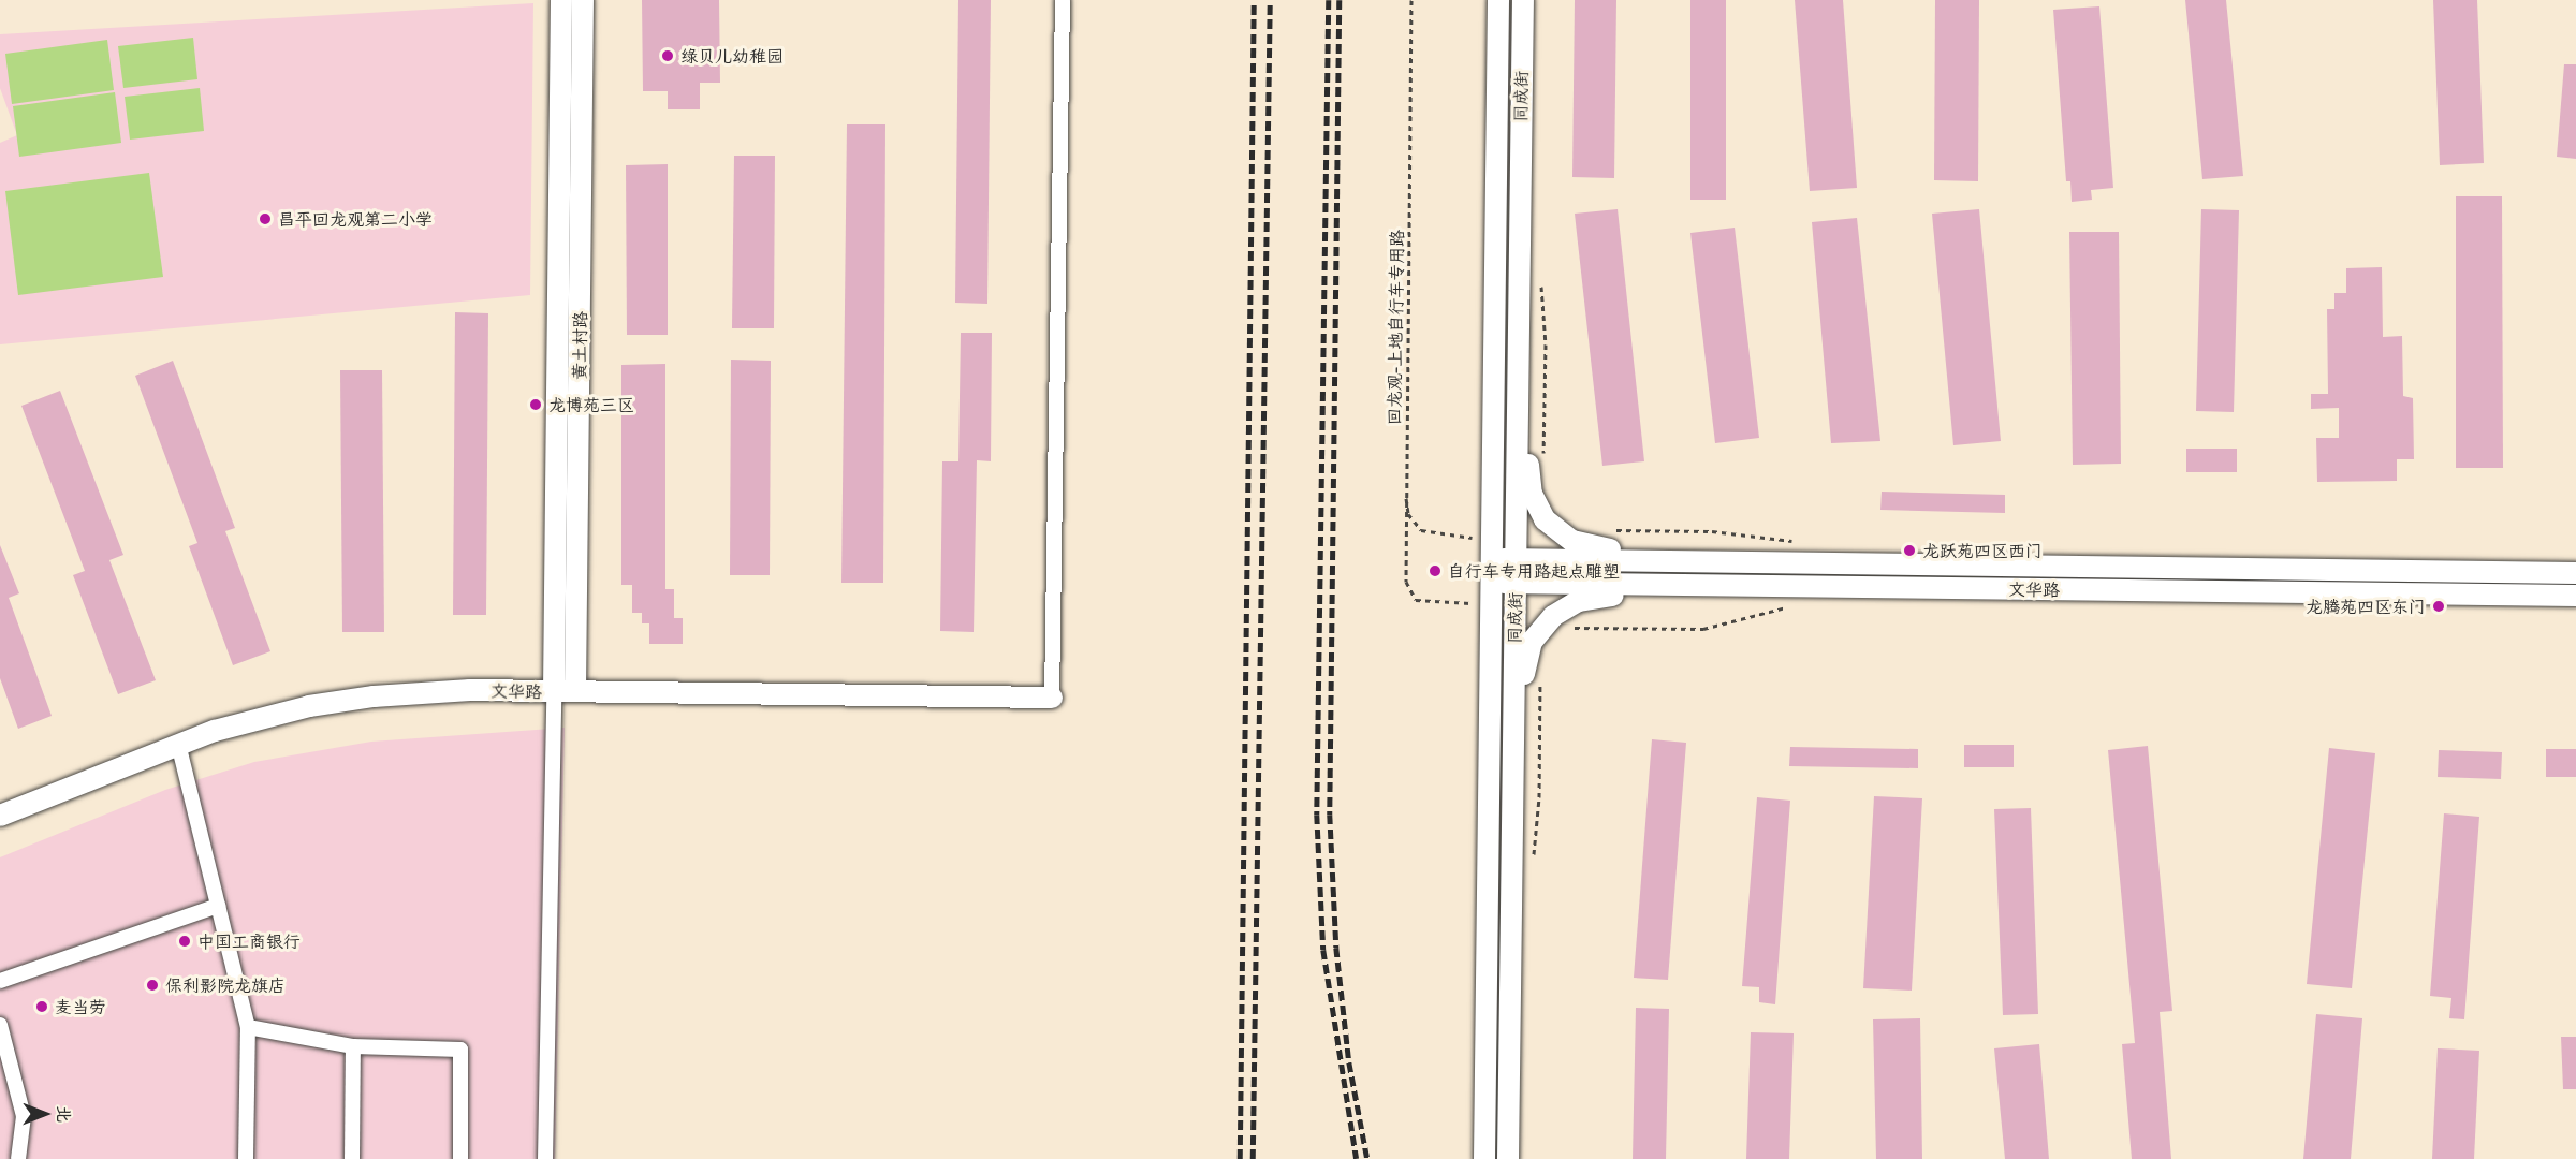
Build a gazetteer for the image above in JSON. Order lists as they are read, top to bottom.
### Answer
{
  "streets": {
    "street": ["同成街", "黄土村路", "文华路"],
    "path": ["回龙观-上地自行车专用路"]
  },
  "crossings": [
    ["同成街", "文华路"],
    ["黄土村路", "文华路"]
  ],
  "places": [
    "绿贝儿幼稚园",
    "昌平回龙观第二小学",
    "龙博苑三区",
    "龙跃苑四区西门",
    "自行车专用路起点雕塑",
    "龙腾苑四区东门",
    "中国工商银行",
    "保利影院龙旗店",
    "麦当劳"
  ],
  "north": "right"
}
